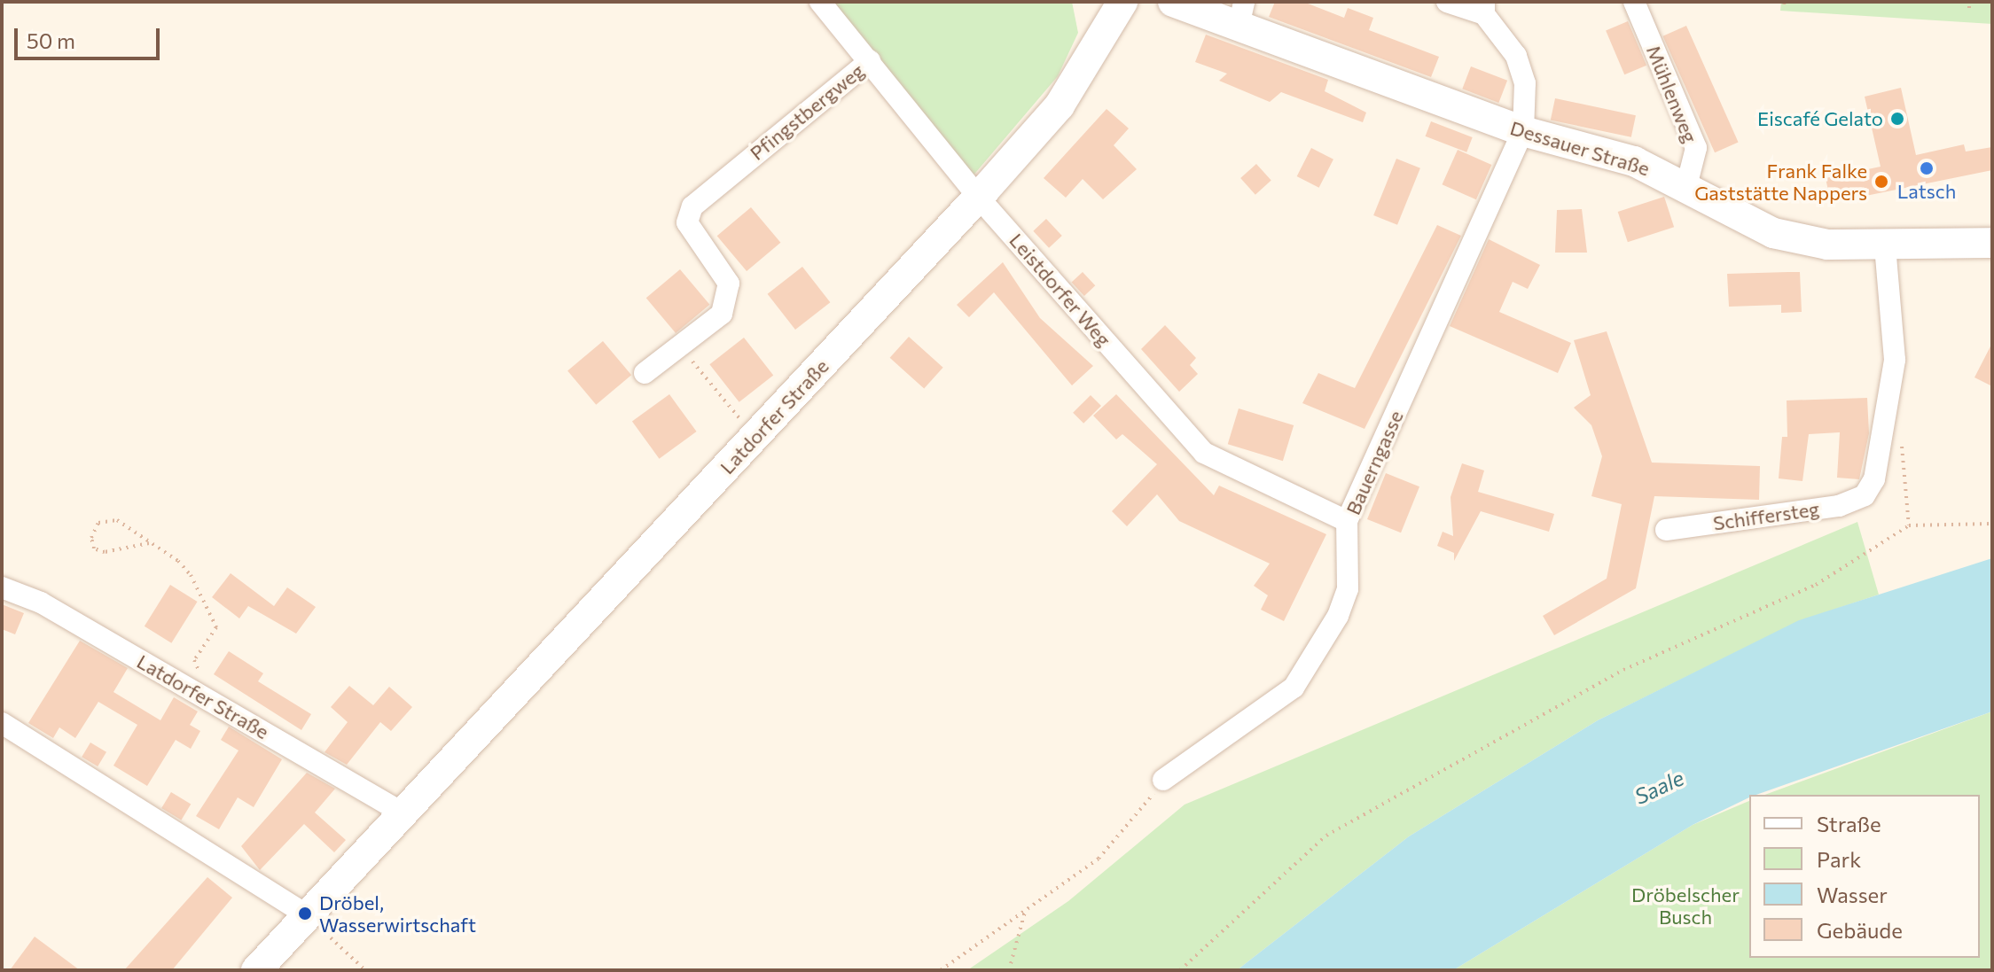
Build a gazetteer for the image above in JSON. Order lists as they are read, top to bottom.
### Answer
{
  "streets": {
    "main road": ["Dessauer Straße", "Latdorfer Straße"],
    "street": [
      "Mühlenweg",
      "Pfingstbergweg",
      "Leistdorfer Weg",
      "Bauerngasse",
      "Schiffersteg"
    ]
  },
  "crossings": [
    ["Mühlenweg", "Dessauer Straße"],
    ["Pfingstbergweg", "Leistdorfer Weg"],
    ["Dessauer Straße", "Bauerngasse"],
    ["Dessauer Straße", "Schiffersteg"],
    ["Leistdorfer Weg", "Latdorfer Straße"],
    ["Leistdorfer Weg", "Bauerngasse"]
  ],
  "water": ["Saale"],
  "parks": ["Dröbelscher Busch"],
  "places": [
    "Eiscafé Gelato",
    "Latsch",
    "Frank Falke Gaststätte Nappers",
    "Dröbel, Wasserwirtschaft"
  ],
  "legend": [
    "Straße",
    "Park",
    "Wasser",
    "Gebäude"
  ],
  "scale_bar": "50 m"
}
